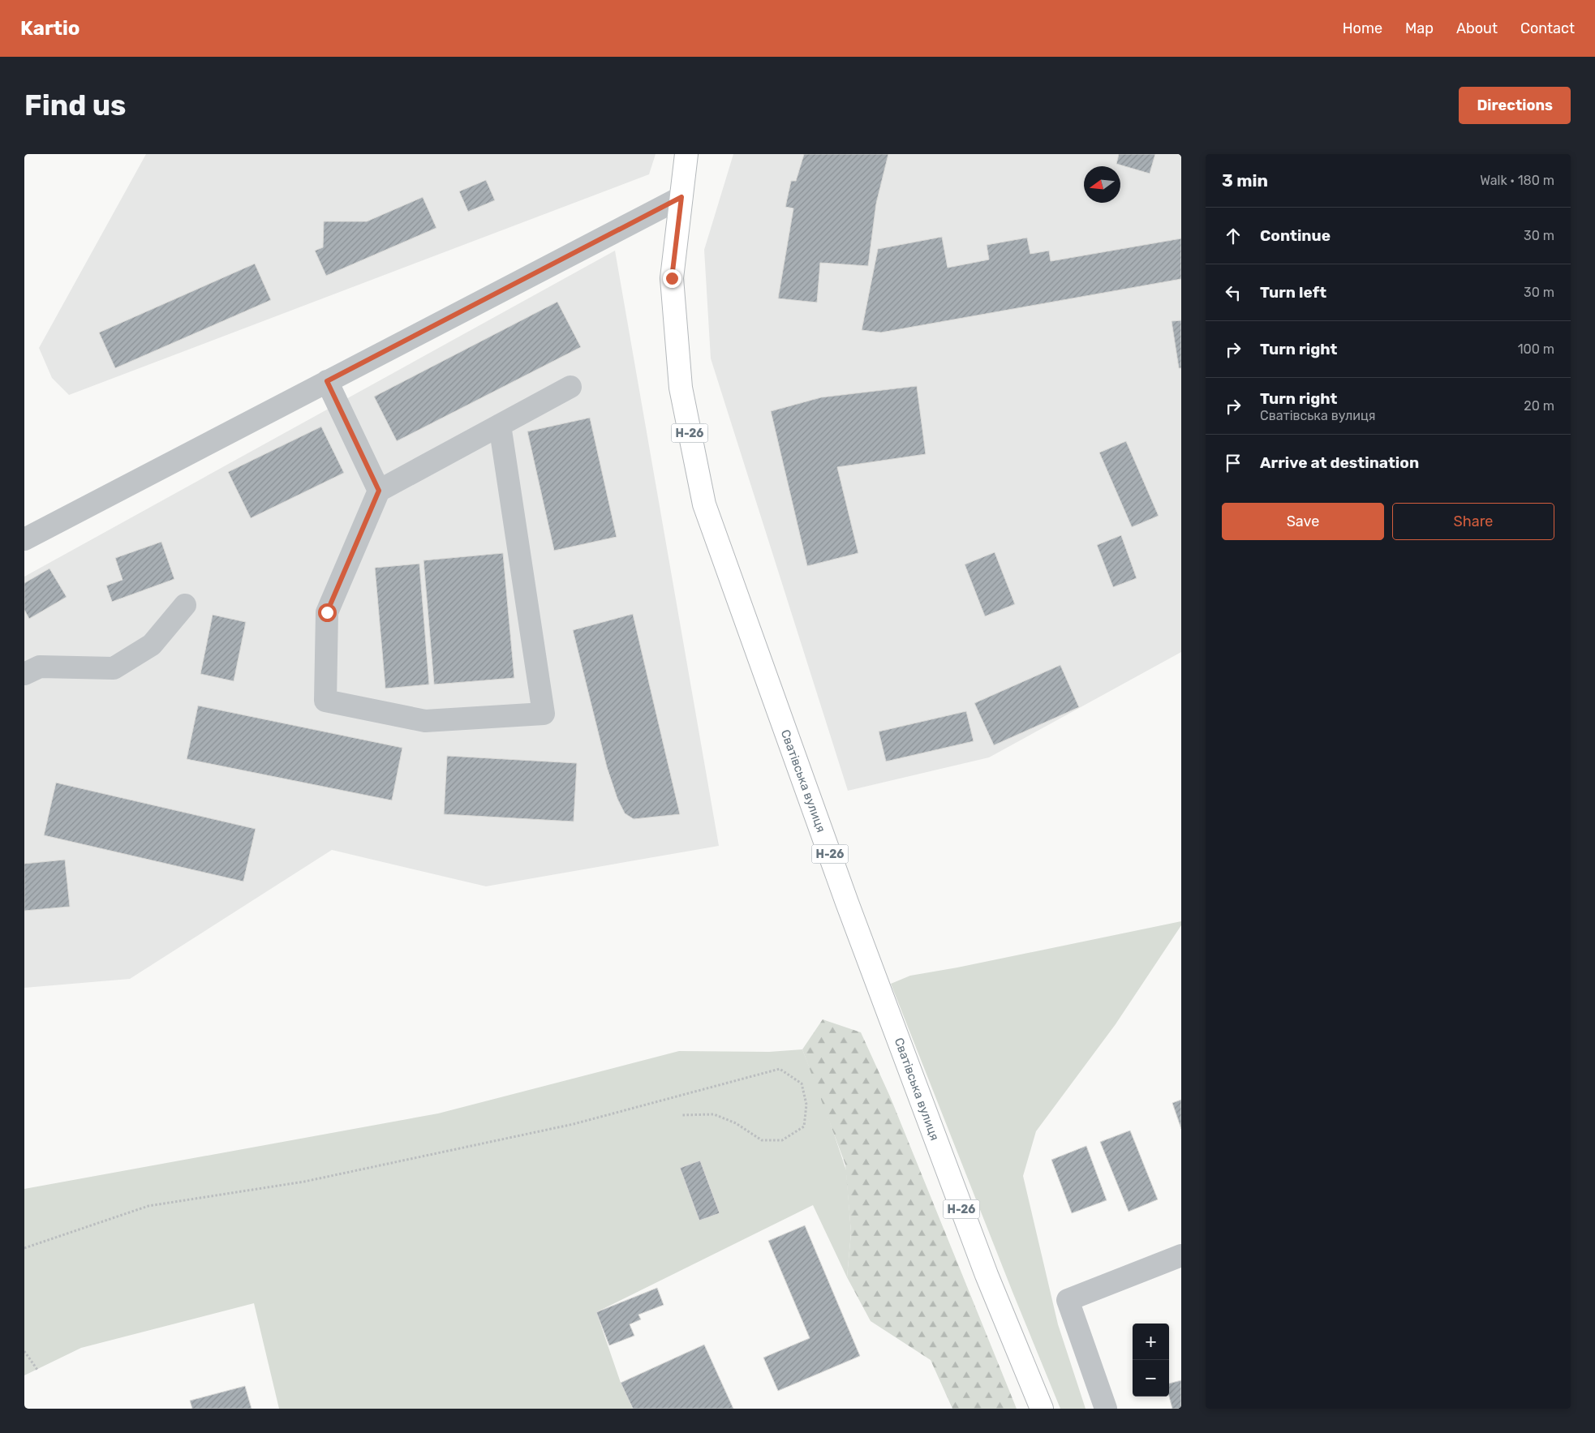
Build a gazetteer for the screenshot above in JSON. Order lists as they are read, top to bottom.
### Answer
{
  "streets": {
    "main road": ["Н-26", "Сватівська вулиця"]
  },
  "north": "left",
  "page": {
    "header": "Kartio",
    "nav": [
      "Home",
      "Map",
      "About",
      "Contact"
    ],
    "buttons": [
      "Directions",
      ["Save", "Share"]
    ],
    "title": "Find us",
    "heading": ["3 min", "Walk · 180 m"],
    "list": [
      ["Continue", "30 m"],
      ["Turn left", "30 m"],
      ["Turn right", "100 m"],
      ["Turn right", "Сватівська вулиця", "20 m"],
      "Arrive at destination"
    ],
    "map_buttons": ["+", "−"]
  }
}
